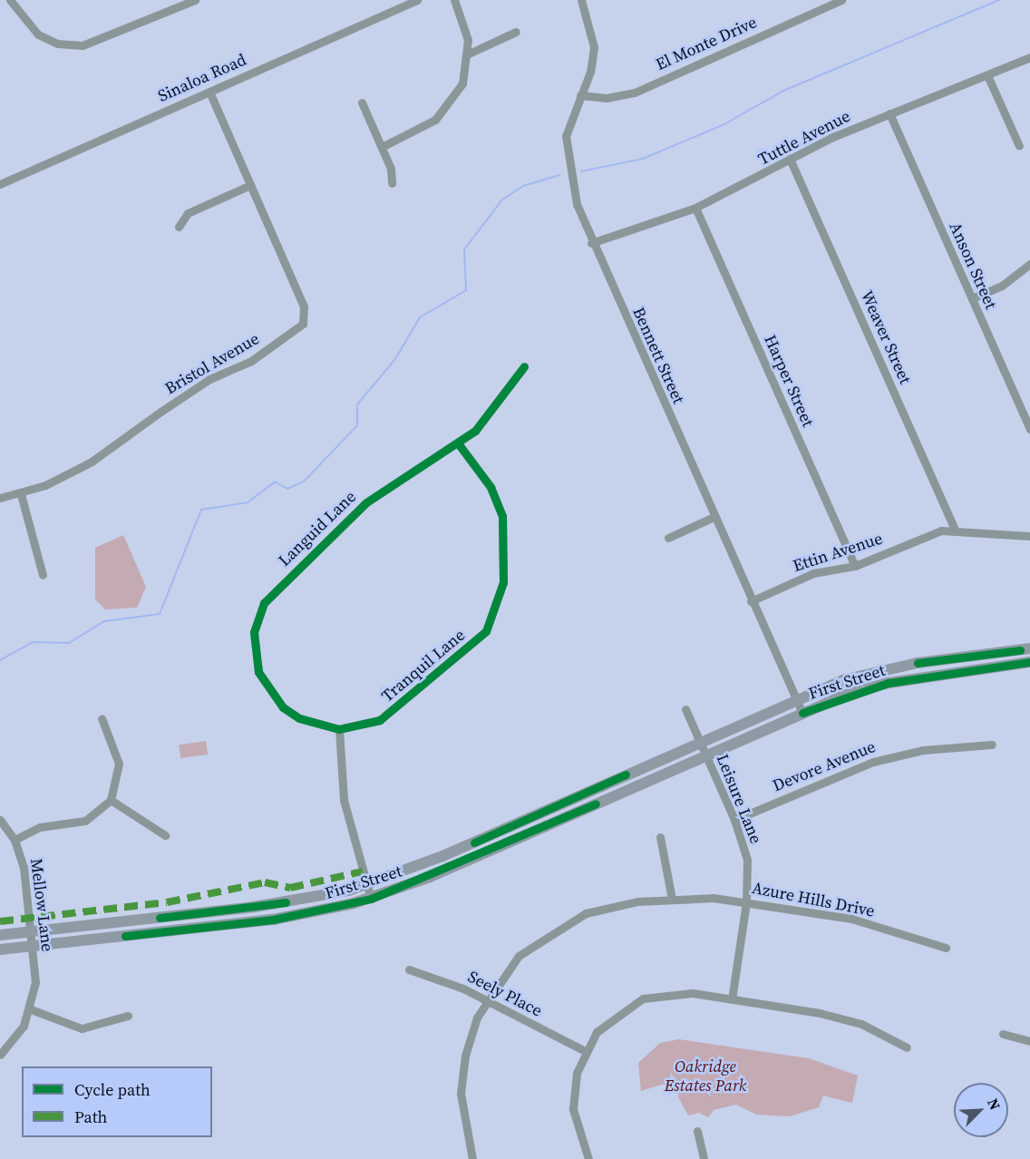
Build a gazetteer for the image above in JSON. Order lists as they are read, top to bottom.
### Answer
{
  "streets": {
    "main road": ["First Street"],
    "street": [
      "El Monte Drive",
      "Sinaloa Road",
      "Tuttle Avenue",
      "Anson Street",
      "Weaver Street",
      "Bennett Street",
      "Bristol Avenue",
      "Harper Street",
      "Languid Lane",
      "Ettin Avenue",
      "Tranquil Lane",
      "Devore Avenue",
      "Leisure Lane",
      "Azure Hills Drive",
      "Mellow Lane",
      "Seely Place"
    ]
  },
  "crossings": [
    ["El Monte Drive", "Bennett Street"],
    ["Sinaloa Road", "Bristol Avenue"],
    ["Tuttle Avenue", "Anson Street"],
    ["Tuttle Avenue", "Weaver Street"],
    ["Tuttle Avenue", "Bennett Street"],
    ["Tuttle Avenue", "Harper Street"],
    ["Weaver Street", "Ettin Avenue"],
    ["Bennett Street", "Ettin Avenue"],
    ["Bennett Street", "First Street"],
    ["Harper Street", "Ettin Avenue"],
    ["Languid Lane", "Tranquil Lane"],
    ["First Street", "Leisure Lane"],
    ["First Street", "Mellow Lane"],
    ["Devore Avenue", "Leisure Lane"],
    ["Leisure Lane", "Azure Hills Drive"],
    ["Azure Hills Drive", "Seely Place"]
  ],
  "parks": ["Oakridge Estates Park"],
  "legend": ["Cycle path", "Path"],
  "north": "top right"
}
